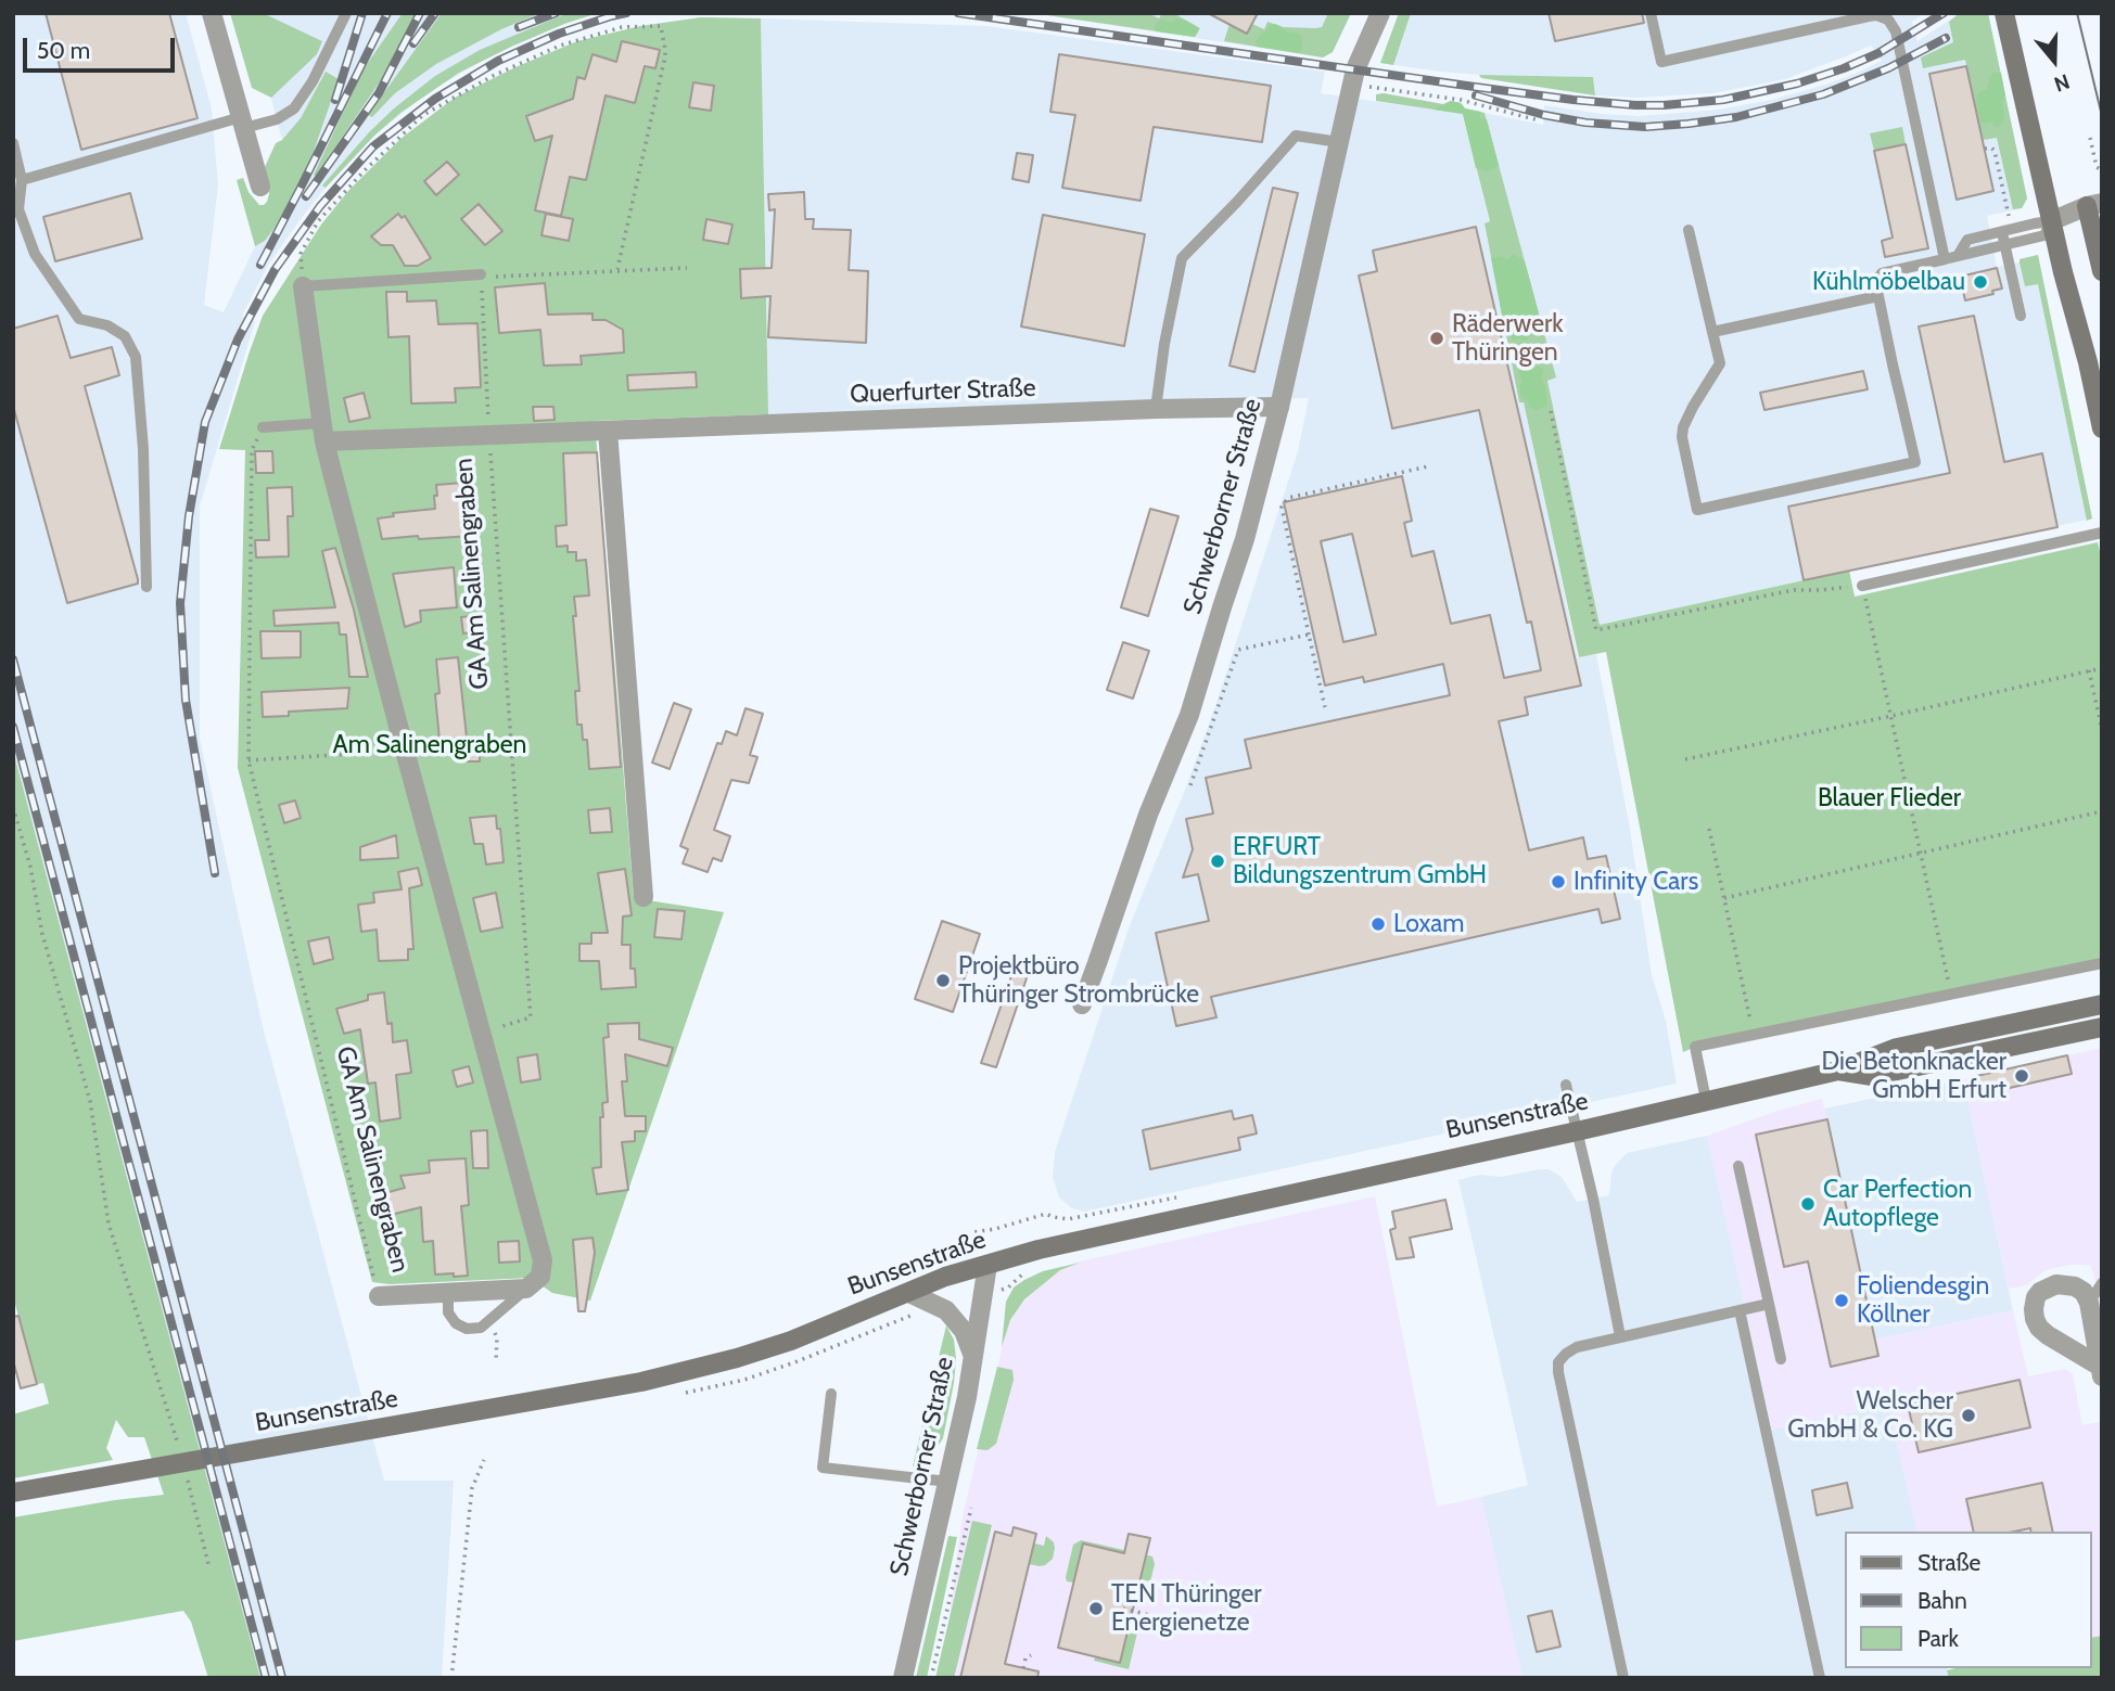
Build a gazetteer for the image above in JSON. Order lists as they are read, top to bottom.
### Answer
{
  "streets": {
    "main road": ["Bunsenstraße"],
    "street": ["Querfurter Straße", "Schwerborner Straße", "GA Am Salinengraben"]
  },
  "crossings": [
    ["Querfurter Straße", "Schwerborner Straße"],
    ["Querfurter Straße", "GA Am Salinengraben"],
    ["Schwerborner Straße", "Bunsenstraße"]
  ],
  "parks": ["Am Salinengraben", "Blauer Flieder"],
  "places": [
    "Kühlmöbelbau",
    "Räderwerk Thüringen",
    "ERFURT Bildungszentrum GmbH",
    "Infinity Cars",
    "Loxam",
    "Projektbüro Thüringer Strombrücke",
    "Die Betonknacker GmbH Erfurt",
    "Car Perfection Autopflege",
    "Foliendesgin Köllner",
    "Welscher GmbH & Co. KG",
    "TEN Thüringer Energienetze"
  ],
  "legend": ["Straße", "Bahn", "Park"],
  "scale_bar": "50 m",
  "north": "bottom"
}
